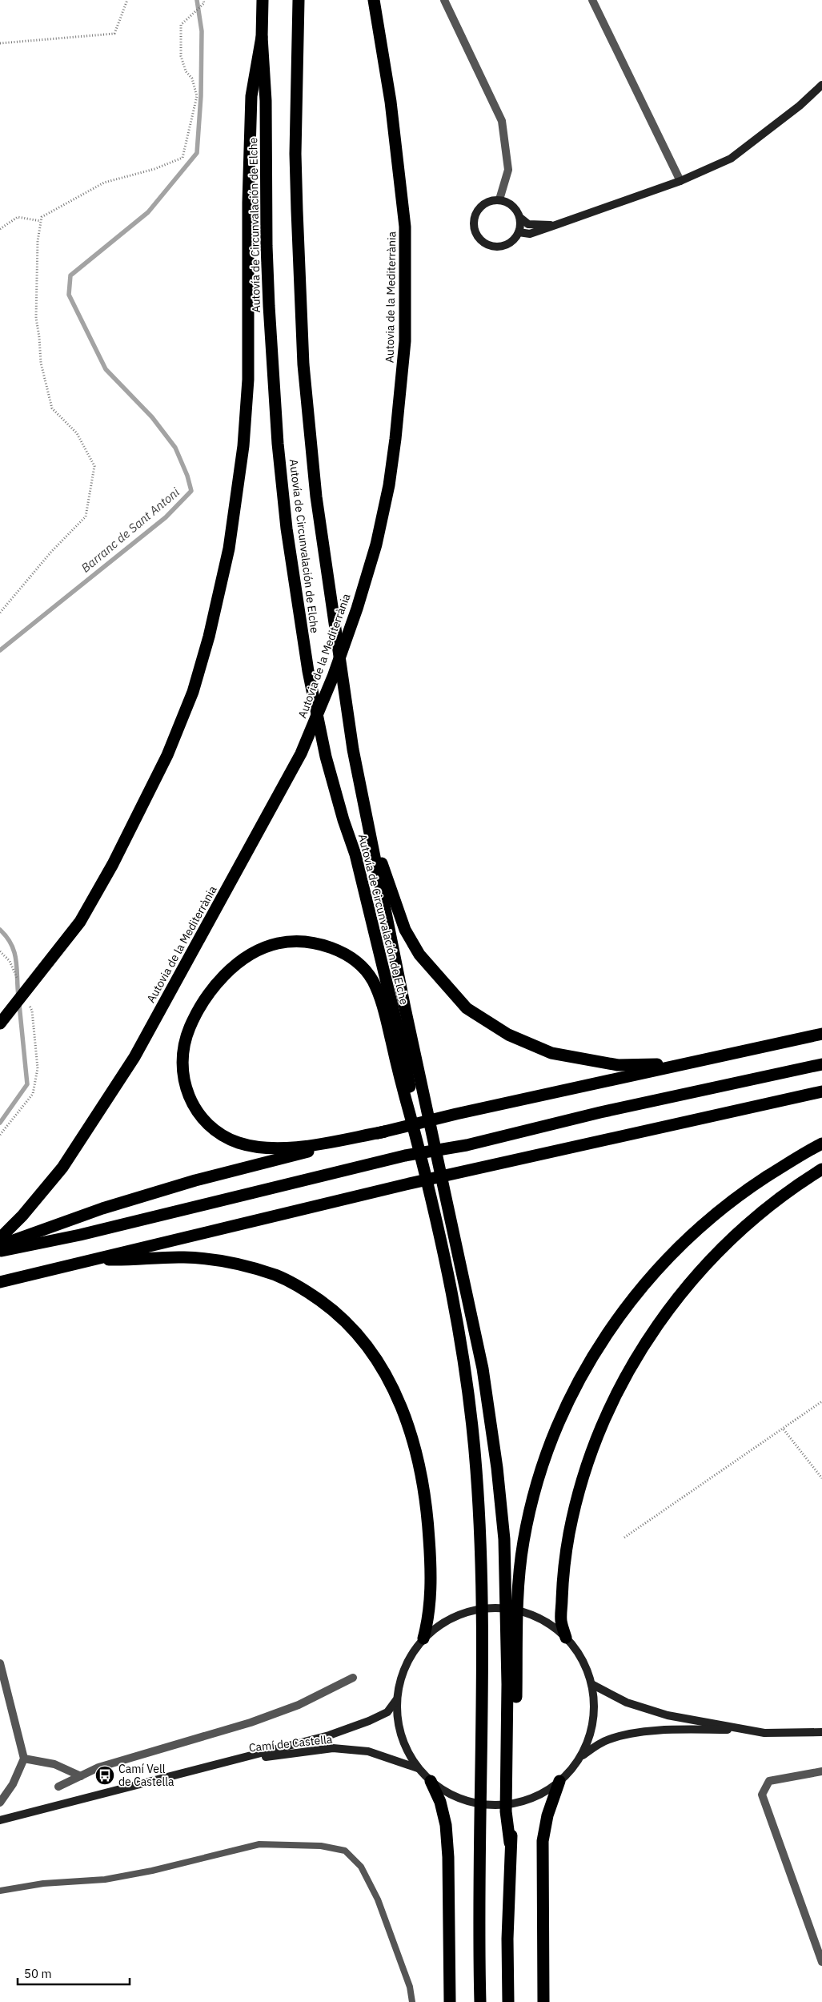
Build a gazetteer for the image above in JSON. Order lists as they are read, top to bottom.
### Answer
{
  "streets": {
    "highway": ["Autovía de Circunvalación de Elche", "Autovia de la Mediterrània"],
    "main road": ["Camí de Castella"]
  },
  "water": ["Barranc de Sant Antoni"],
  "places": {
    "bus stop": ["Camí Vell de Castella"]
  },
  "scale_bar": "50 m"
}
